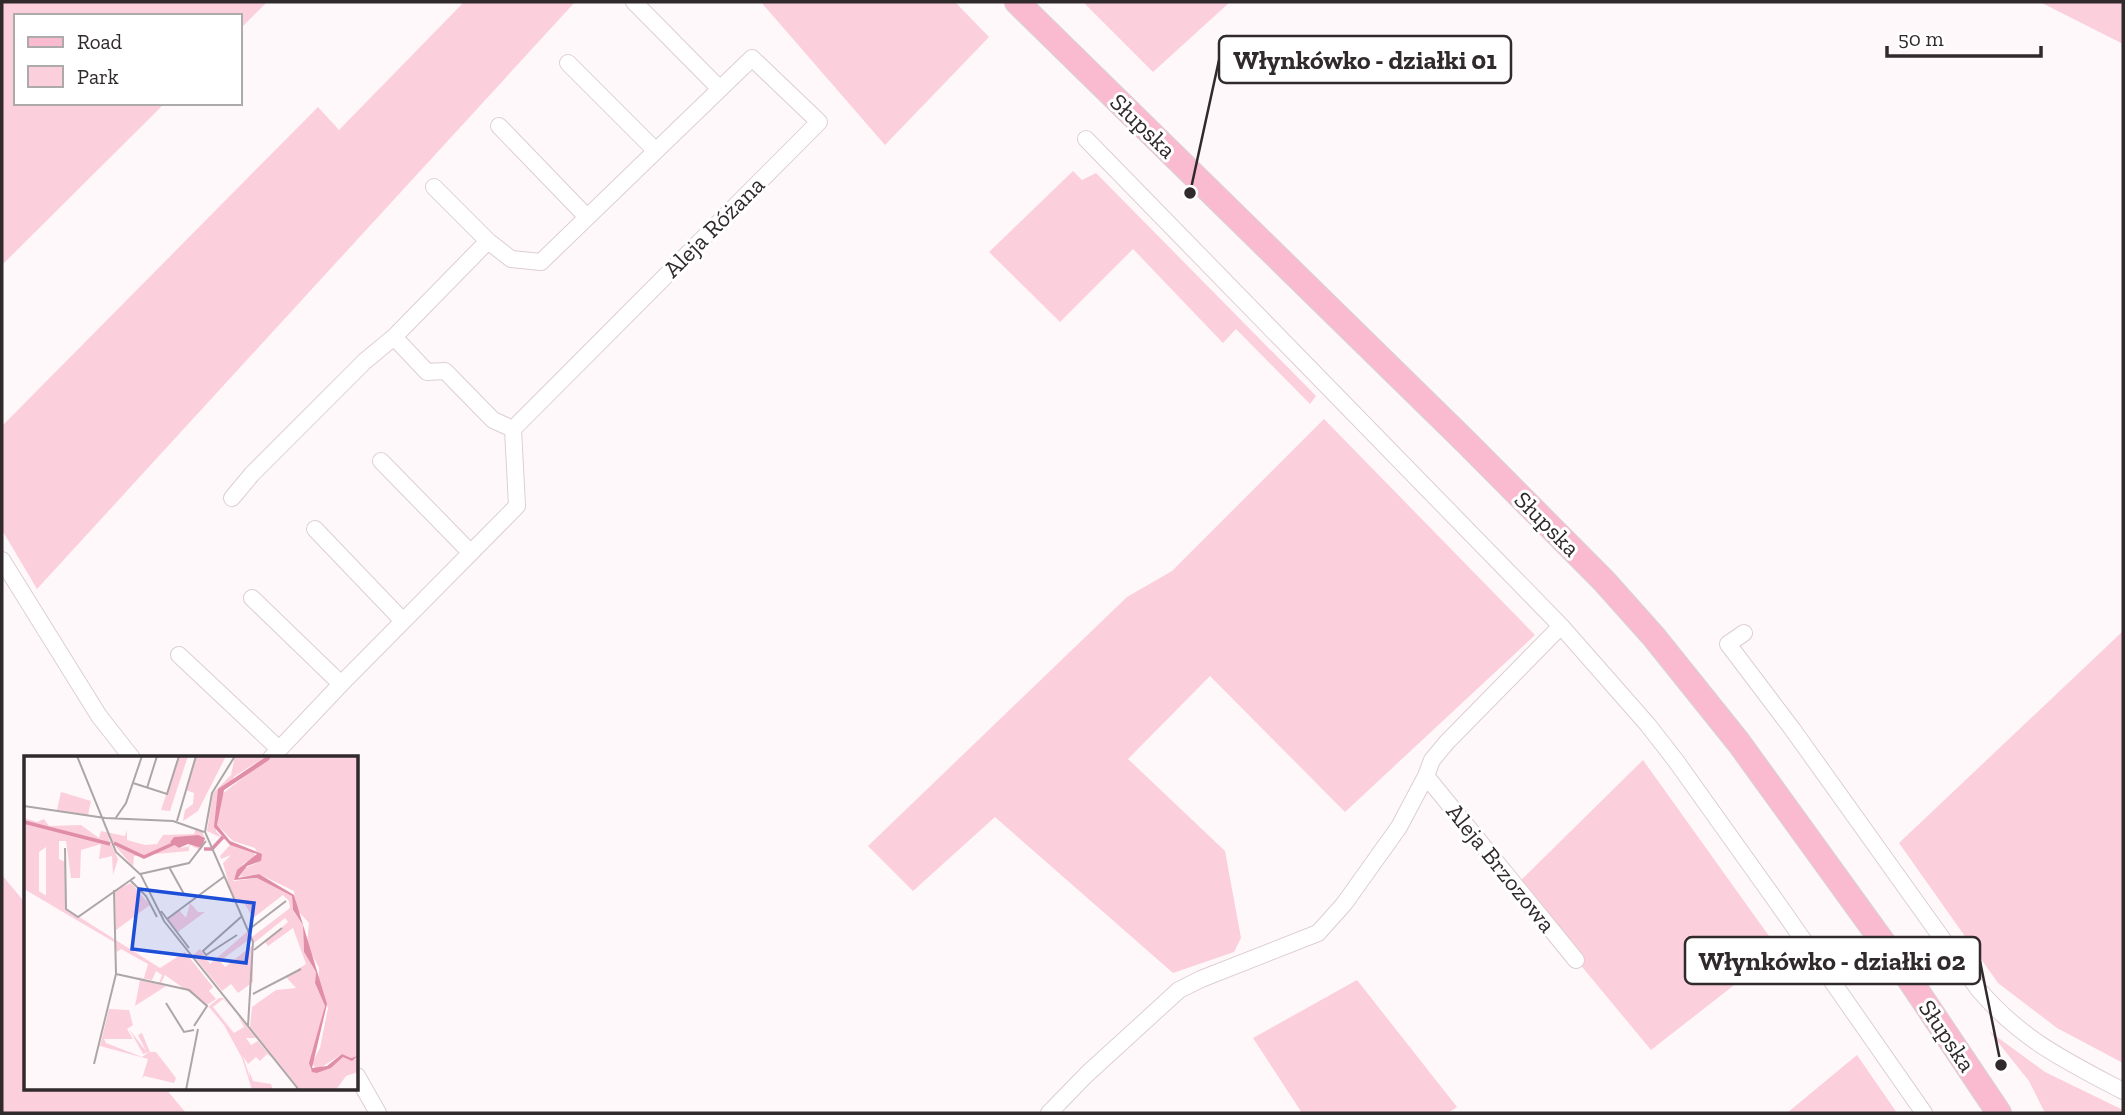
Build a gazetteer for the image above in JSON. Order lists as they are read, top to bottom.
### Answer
{
  "streets": {
    "main road": ["Słupska"],
    "street": ["Aleja Różana", "Aleja Brzozowa"]
  },
  "places": ["Włynkówko - działki 01", "Włynkówko - działki 02"],
  "legend": ["Road", "Park"],
  "scale_bar": "50 m"
}
